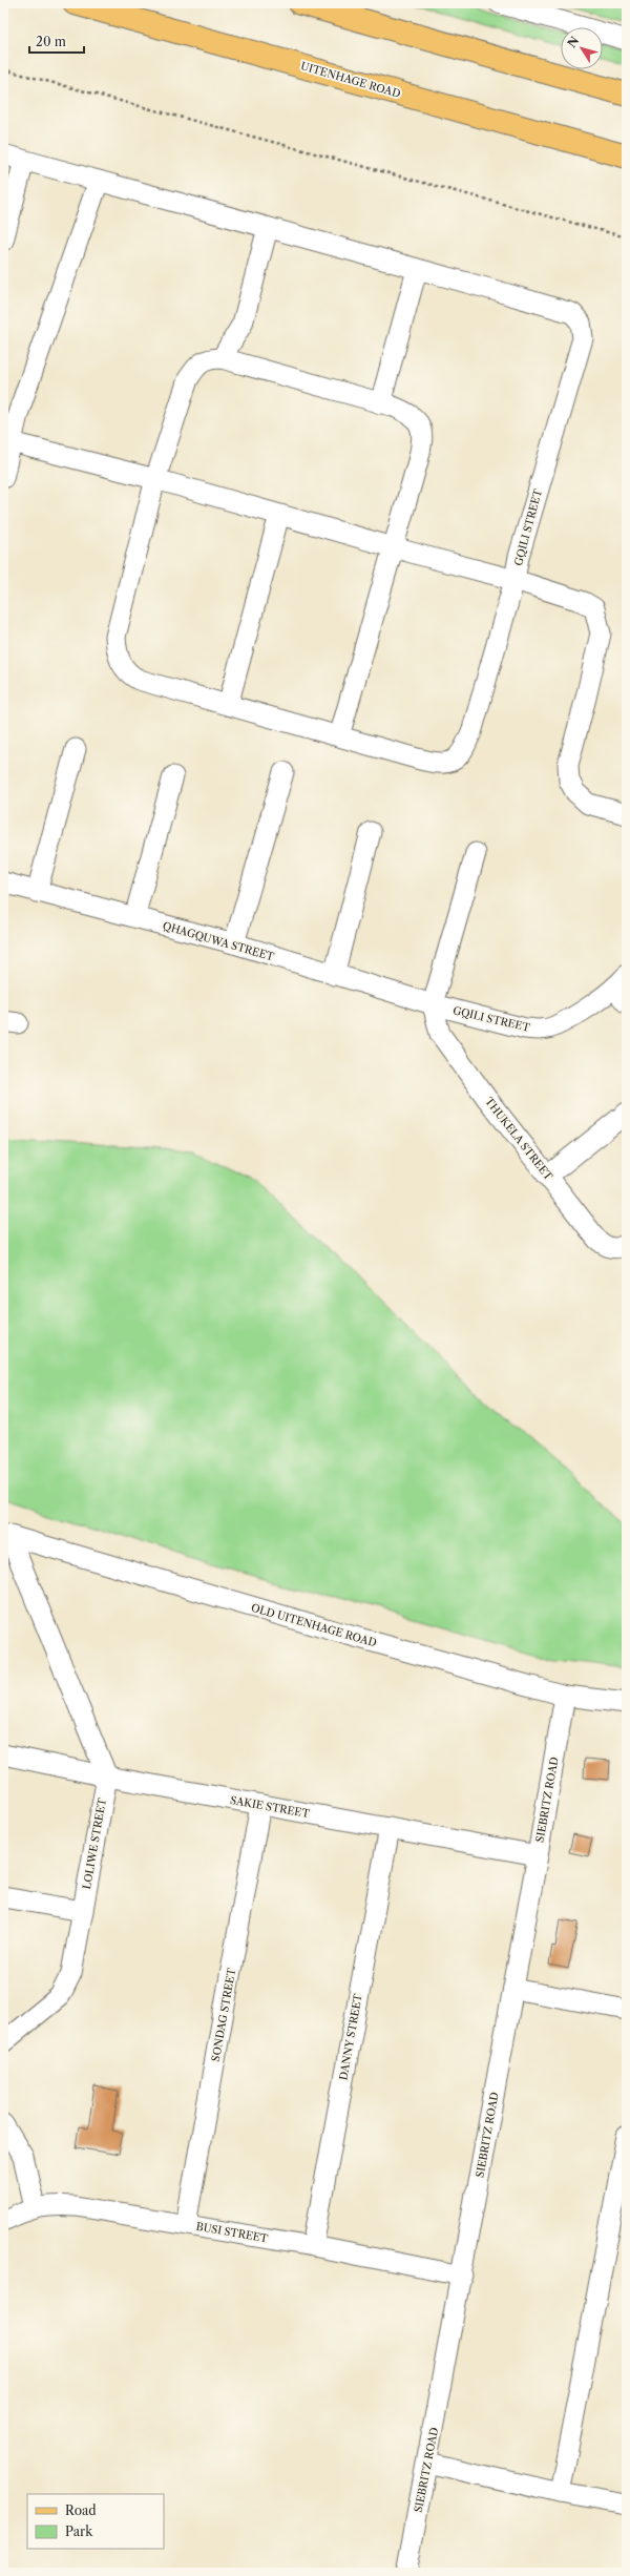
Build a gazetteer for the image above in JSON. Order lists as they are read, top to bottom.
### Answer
{
  "streets": {
    "main road": ["UITENHAGE ROAD"],
    "street": [
      "GQILI STREET",
      "QHAGQUWA STREET",
      "THUKELA STREET",
      "OLD UITENHAGE ROAD",
      "SIEBRITZ ROAD",
      "SAKIE STREET",
      "LOLIWE STREET",
      "SONDAG STREET",
      "DANNY STREET",
      "BUSI STREET"
    ]
  },
  "crossings": [
    ["GQILI STREET", "QHAGQUWA STREET"],
    ["GQILI STREET", "THUKELA STREET"],
    ["QHAGQUWA STREET", "THUKELA STREET"],
    ["OLD UITENHAGE ROAD", "SIEBRITZ ROAD"],
    ["SIEBRITZ ROAD", "SAKIE STREET"],
    ["SIEBRITZ ROAD", "BUSI STREET"],
    ["SAKIE STREET", "LOLIWE STREET"],
    ["SAKIE STREET", "SONDAG STREET"],
    ["SAKIE STREET", "DANNY STREET"],
    ["SONDAG STREET", "BUSI STREET"],
    ["DANNY STREET", "BUSI STREET"]
  ],
  "legend": ["Road", "Park"],
  "scale_bar": "20 m",
  "north": "top left"
}
